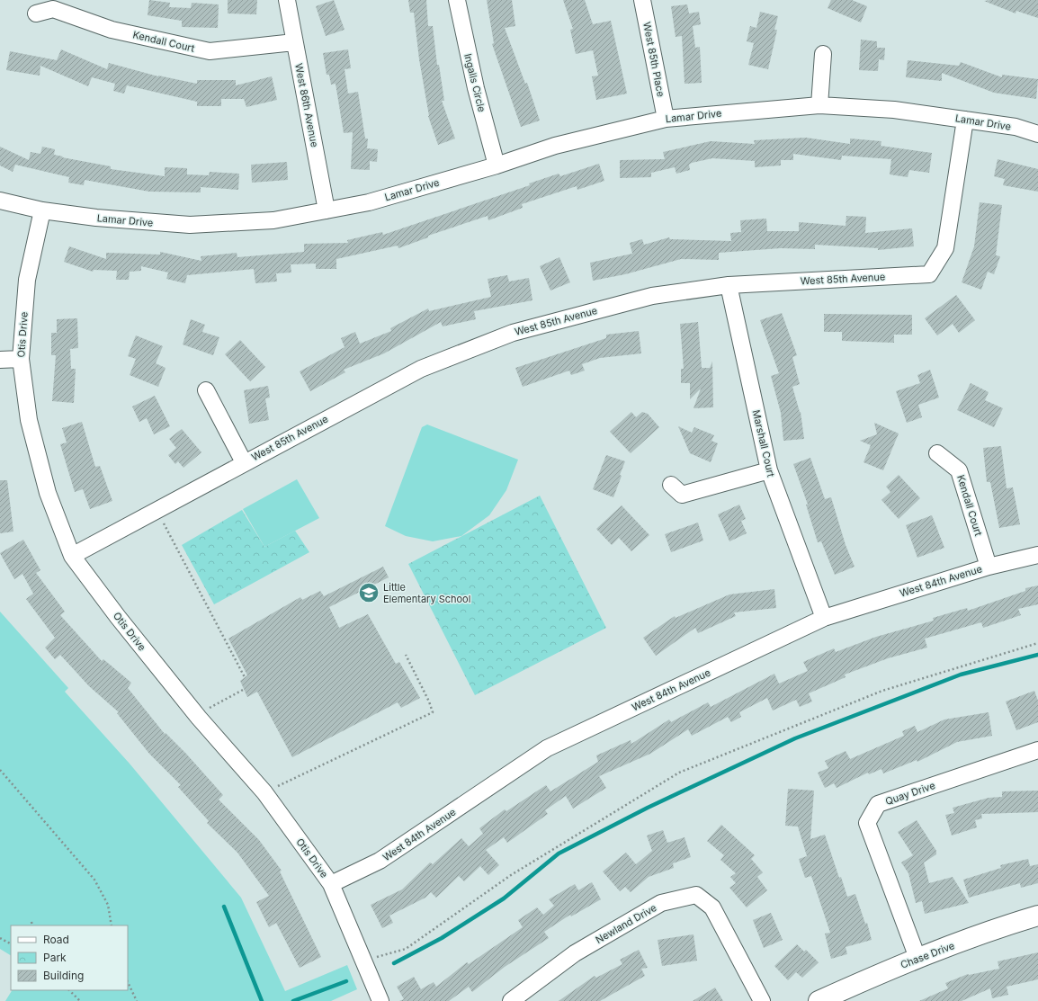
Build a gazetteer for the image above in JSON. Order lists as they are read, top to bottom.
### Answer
{
  "streets": {
    "street": [
      "Kendall Court",
      "West 85th Place",
      "Ingalls Circle",
      "West 86th Avenue",
      "Lamar Drive",
      "West 85th Avenue",
      "Otis Drive",
      "Marshall Court",
      "West 84th Avenue",
      "Quay Drive",
      "Newland Drive",
      "Chase Drive"
    ]
  },
  "crossings": [
    ["Kendall Court", "West 86th Avenue"],
    ["Kendall Court", "West 84th Avenue"],
    ["West 85th Place", "Lamar Drive"],
    ["Ingalls Circle", "Lamar Drive"],
    ["West 86th Avenue", "Lamar Drive"],
    ["Lamar Drive", "West 85th Avenue"],
    ["Lamar Drive", "Otis Drive"],
    ["West 85th Avenue", "Otis Drive"],
    ["West 85th Avenue", "Marshall Court"],
    ["Otis Drive", "West 84th Avenue"],
    ["Marshall Court", "West 84th Avenue"],
    ["Quay Drive", "Chase Drive"]
  ],
  "places": {
    "school or university": ["Little Elementary School"]
  },
  "legend": ["Road", "Park", "Building"]
}
